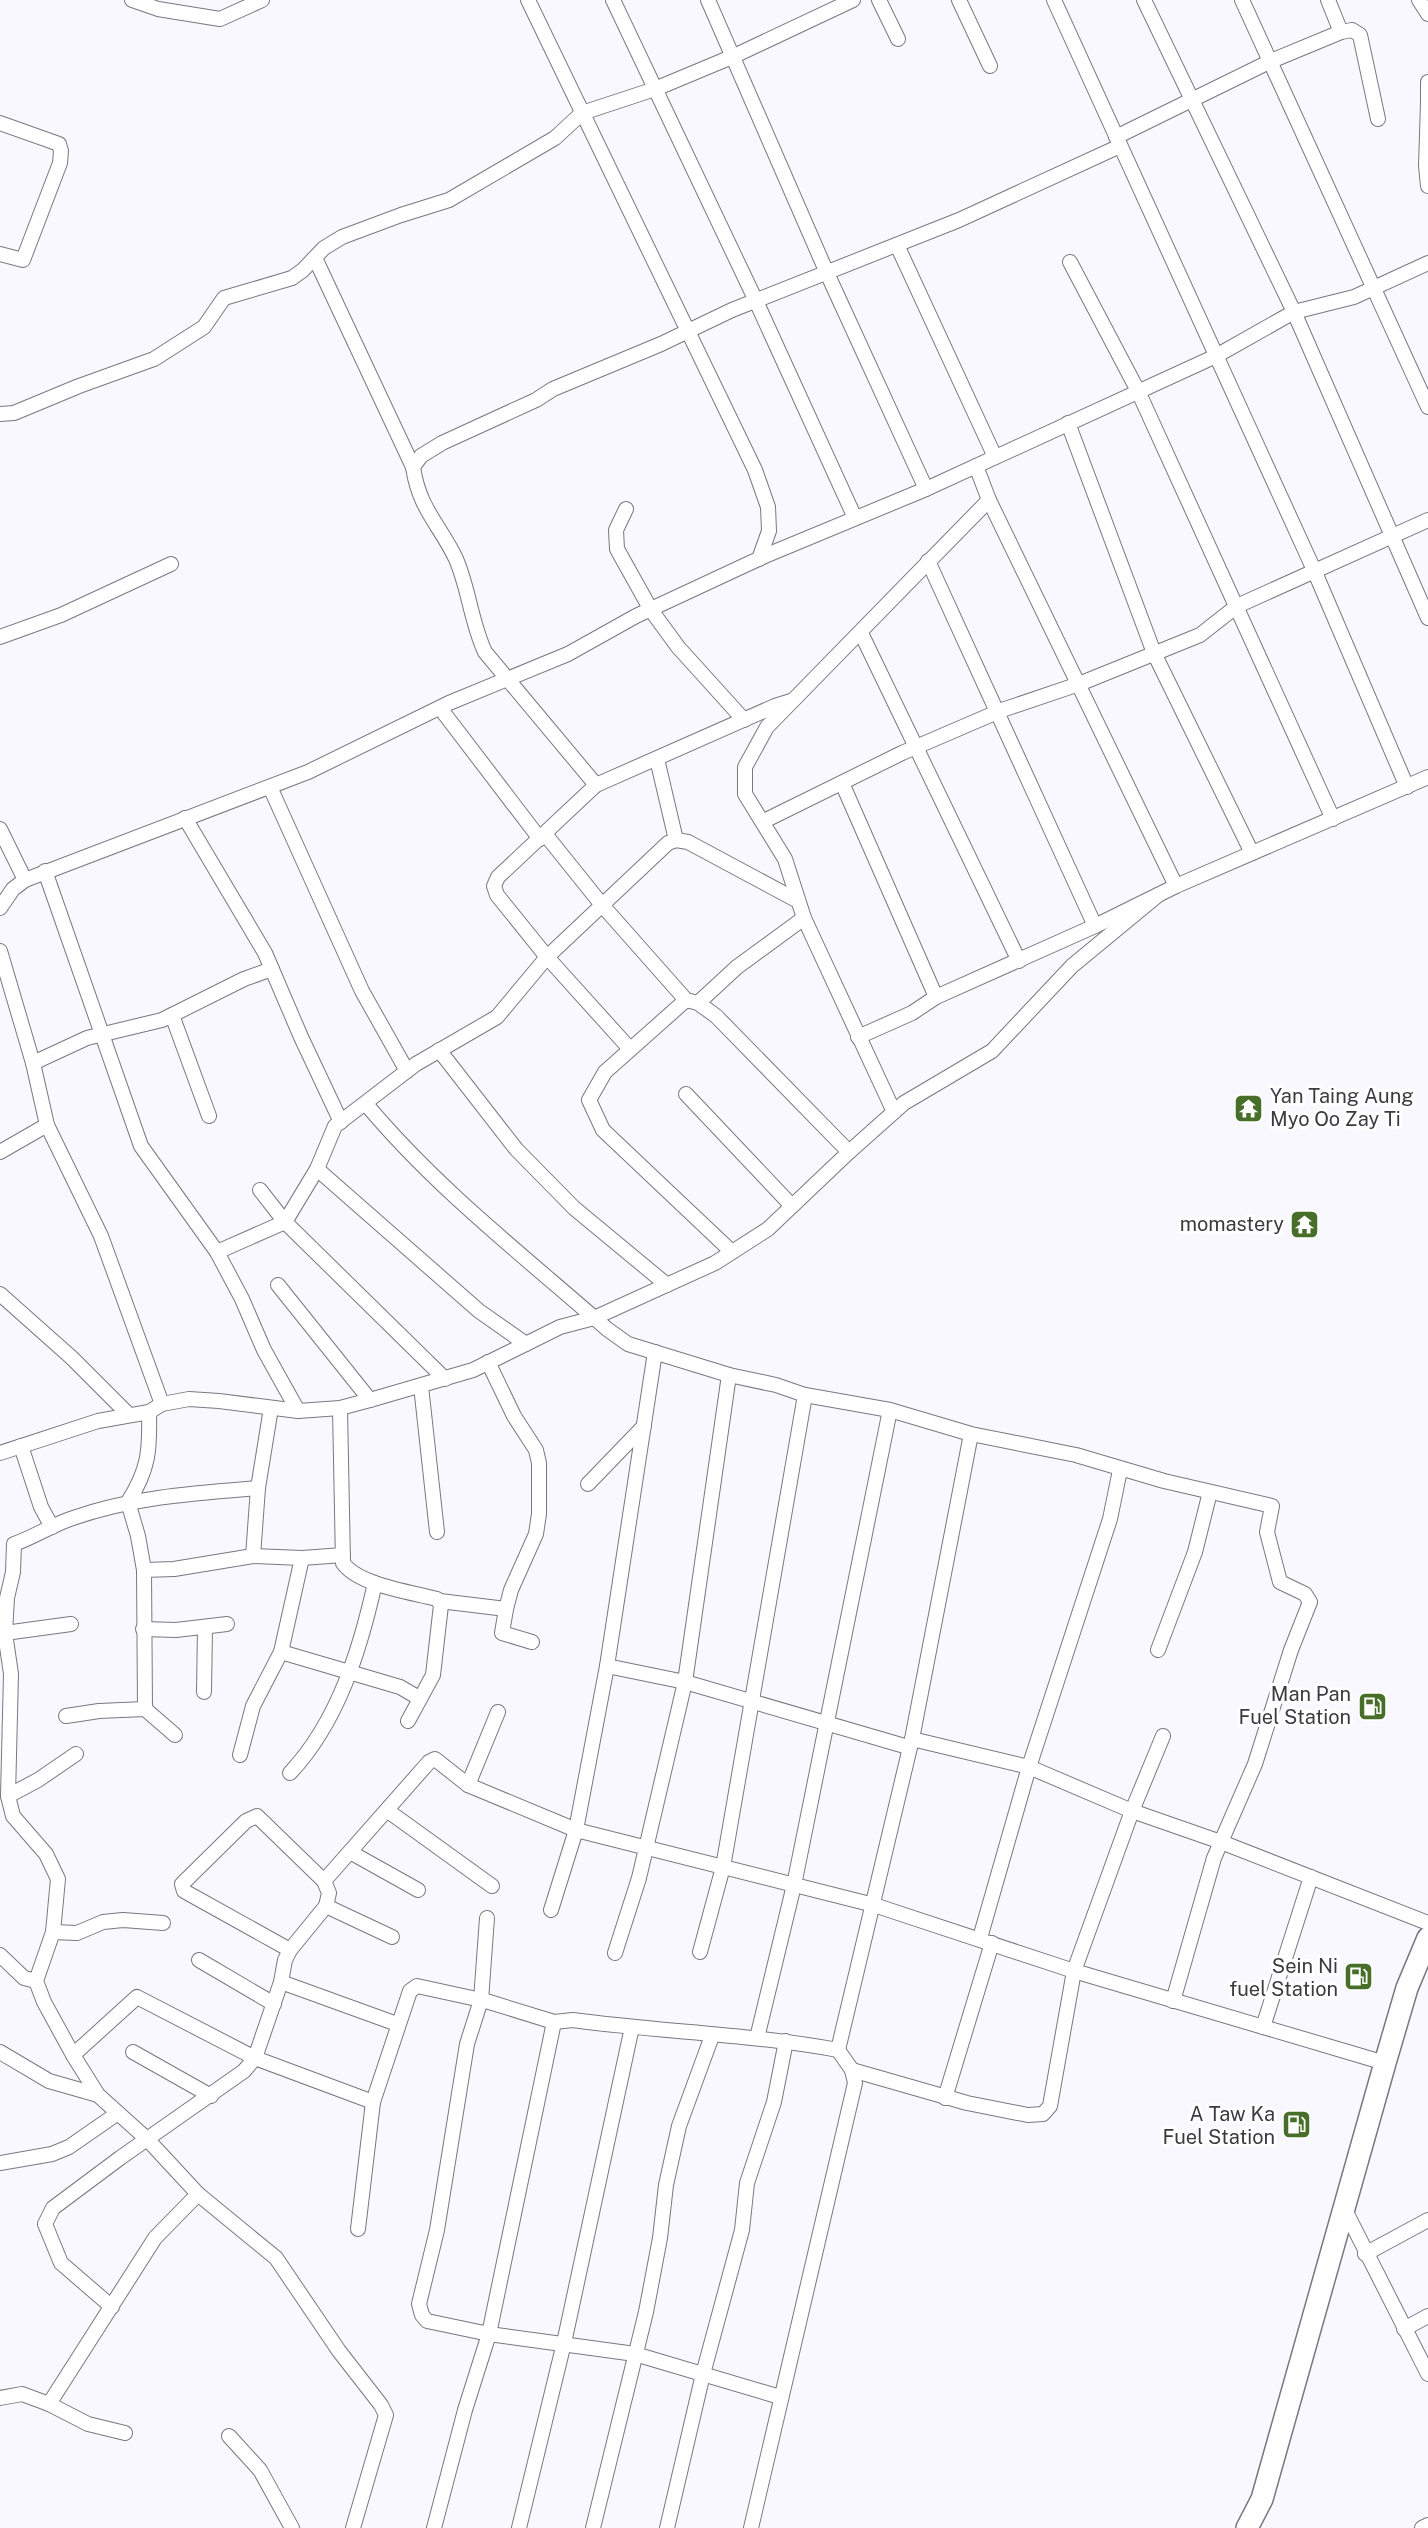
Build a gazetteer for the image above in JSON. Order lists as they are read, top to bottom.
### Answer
{
  "places": {
    "temple": ["Yan Taing Aung Myo Oo Zay Ti", "momastery"],
    "fuel station": ["Man Pan Fuel Station", "Sein Ni fuel Station", "A Taw Ka Fuel Station"]
  }
}
